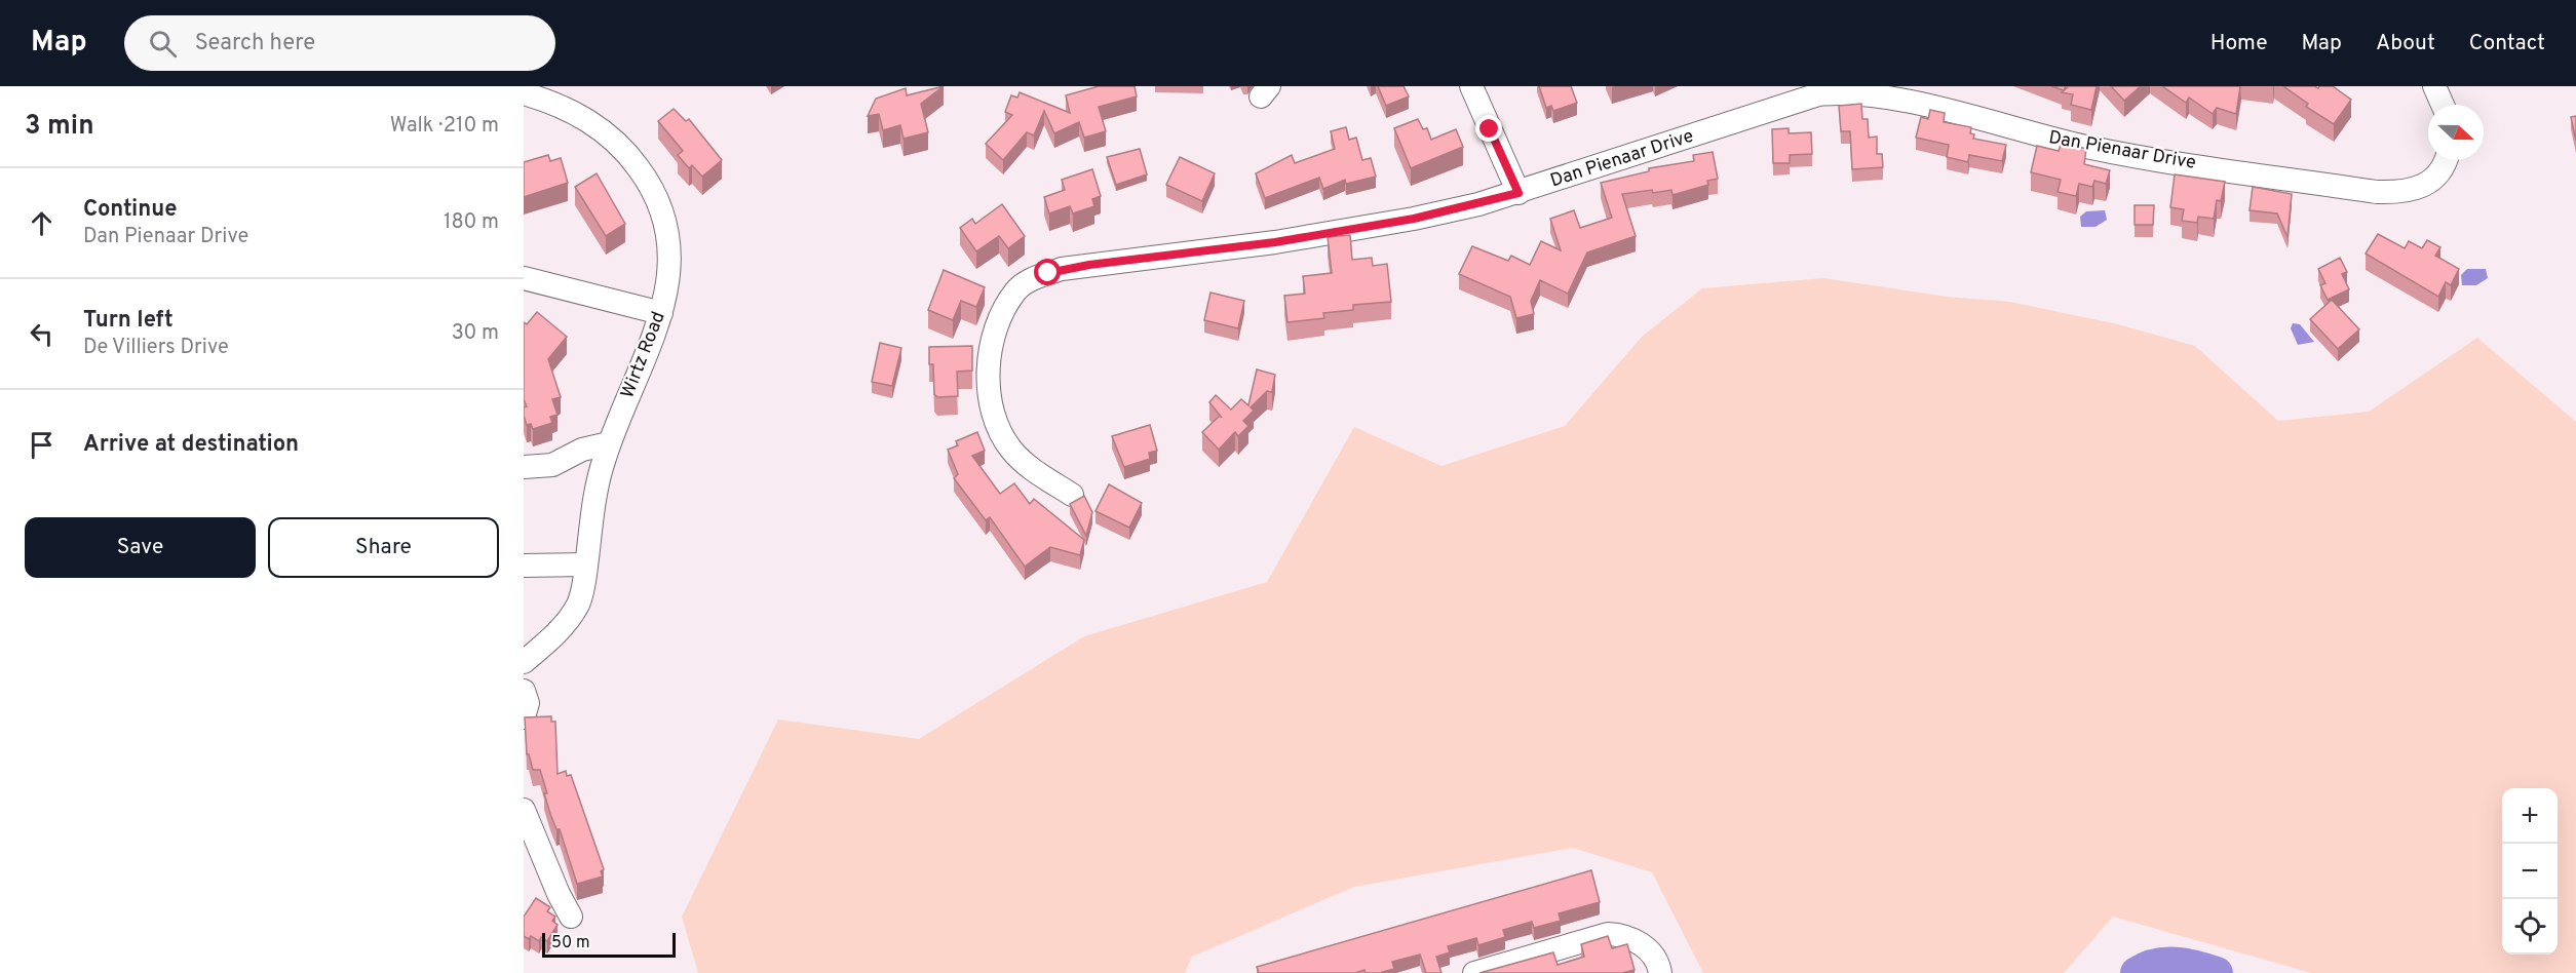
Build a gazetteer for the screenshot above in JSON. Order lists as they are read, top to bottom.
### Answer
{
  "streets": {
    "street": ["Dan Pienaar Drive", "Wirtz Road"]
  },
  "scale_bar": "50 m",
  "north": "right",
  "page": {
    "header": "Map",
    "search": "Search here",
    "nav": [
      "Home",
      "Map",
      "About",
      "Contact"
    ],
    "heading": ["3 min", "Walk · 210 m"],
    "list": [
      ["Continue", "Dan Pienaar Drive", "180 m"],
      ["Turn left", "De Villiers Drive", "30 m"],
      "Arrive at destination"
    ],
    "buttons": ["Save", "Share"],
    "map_buttons": ["+", "−"],
    "scale": "50 m"
  }
}
